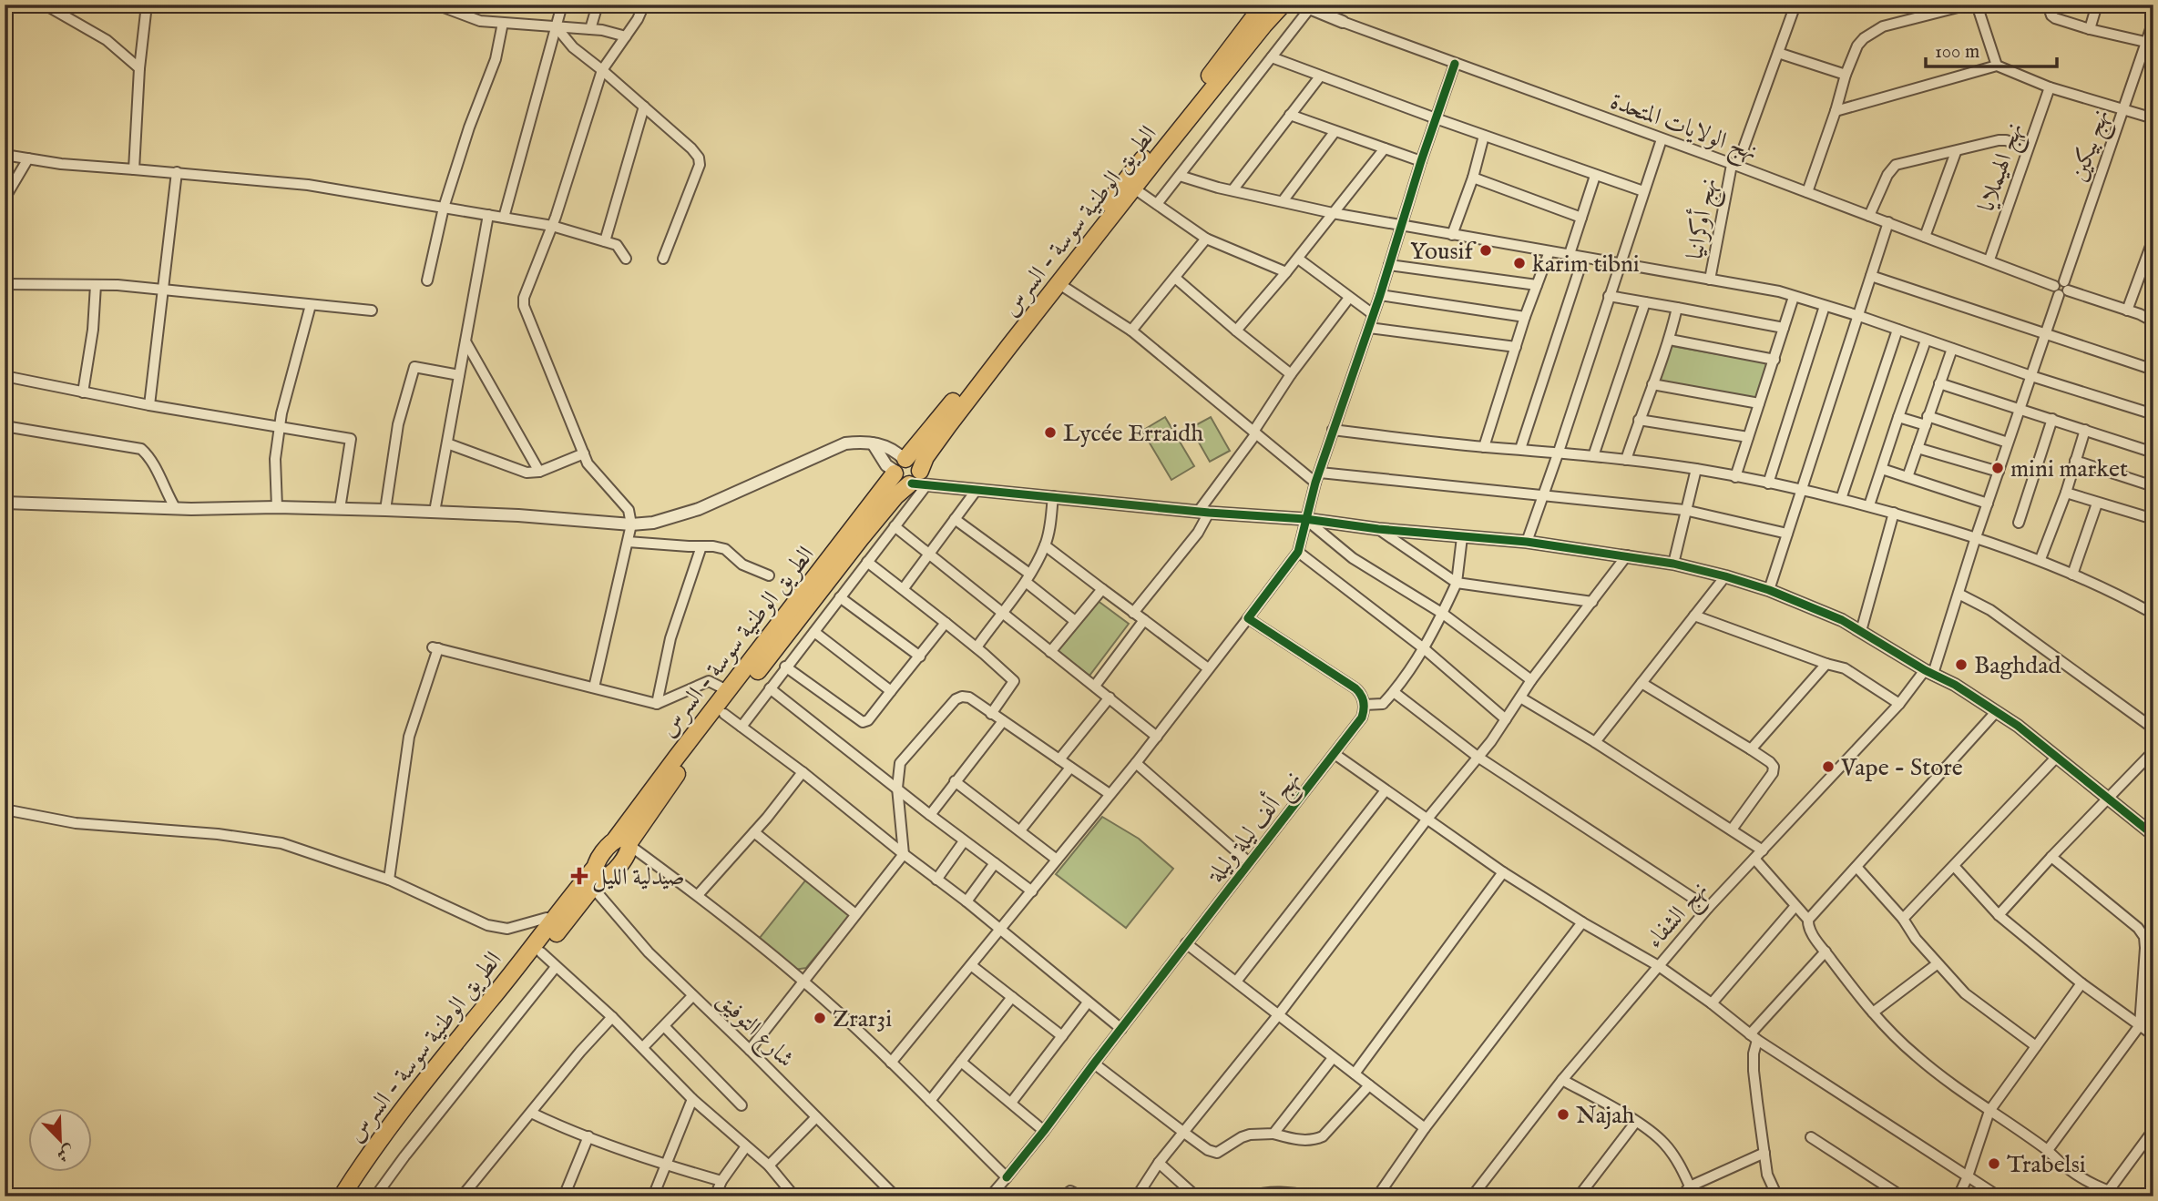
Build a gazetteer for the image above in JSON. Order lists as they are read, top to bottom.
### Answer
{
  "streets": {
    "highway": ["الطريق الوطنية سوسة - السرس"],
    "street": [
      "نهج الولايات المتحدة",
      "نهج بيكين",
      "نهج الهيملايا",
      "نهج أوكرانيا",
      "نهج ألف ليلة وليلة",
      "نهج الشفاء",
      "شارع التوفيق"
    ]
  },
  "crossings": [
    ["نهج الولايات المتحدة", "نهج بيكين"],
    ["نهج الولايات المتحدة", "نهج الهيملايا"],
    ["نهج الولايات المتحدة", "نهج أوكرانيا"],
    ["نهج بيكين", "نهج الشفاء"],
    ["الطريق الوطنية سوسة - السرس", "شارع التوفيق"]
  ],
  "places": {
    "other": [
      "Yousif",
      "karim tibni",
      "Lycée Erraidh",
      "mini market",
      "Baghdad",
      "Vape - Store",
      "Zrar3i",
      "Najah",
      "Trabelsi"
    ],
    "health": ["صيدلية الليل"]
  },
  "scale_bar": "100 m",
  "north": "bottom right"
}
